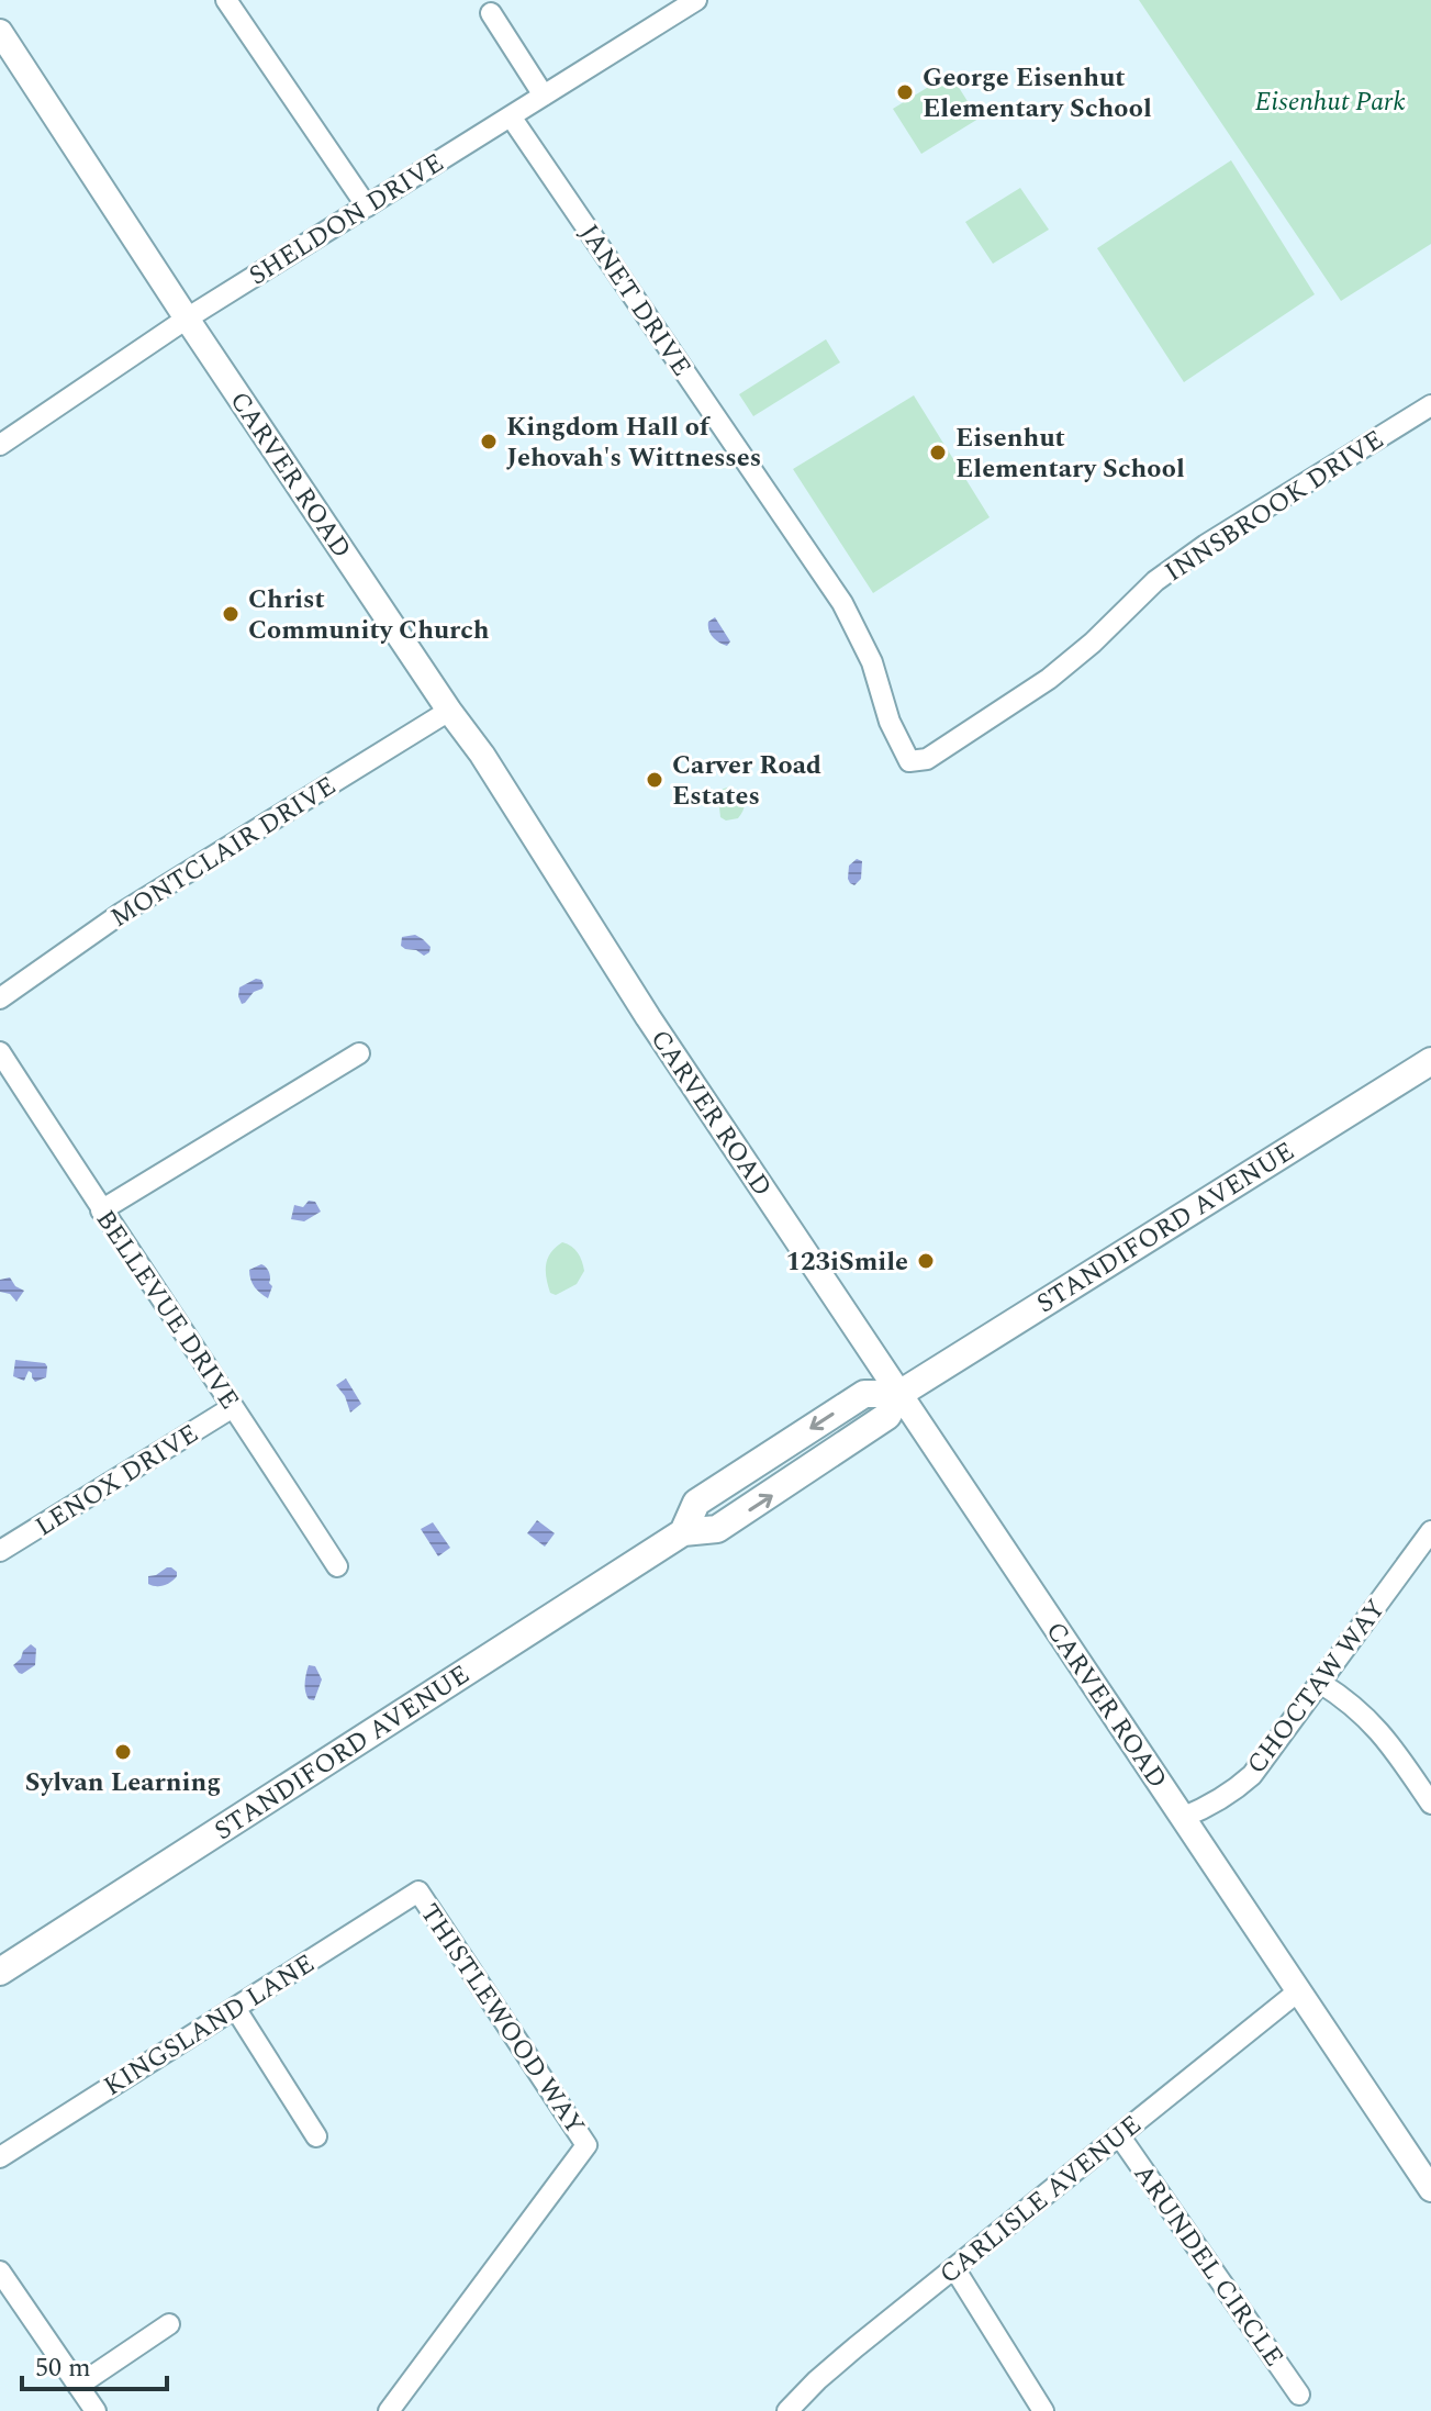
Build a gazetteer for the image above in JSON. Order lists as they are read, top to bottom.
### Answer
{
  "streets": {
    "main road": ["STANDIFORD AVENUE"],
    "street": [
      "SHELDON DRIVE",
      "JANET DRIVE",
      "CARVER ROAD",
      "INNSBROOK DRIVE",
      "MONTCLAIR DRIVE",
      "BELLEVUE DRIVE",
      "LENOX DRIVE",
      "CHOCTAW WAY",
      "THISTLEWOOD WAY",
      "KINGSLAND LANE",
      "CARLISLE AVENUE",
      "ARUNDEL CIRCLE"
    ]
  },
  "crossings": [
    ["SHELDON DRIVE", "JANET DRIVE"],
    ["SHELDON DRIVE", "CARVER ROAD"],
    ["JANET DRIVE", "INNSBROOK DRIVE"],
    ["CARVER ROAD", "MONTCLAIR DRIVE"],
    ["CARVER ROAD", "STANDIFORD AVENUE"],
    ["CARVER ROAD", "CHOCTAW WAY"],
    ["CARVER ROAD", "CARLISLE AVENUE"],
    ["BELLEVUE DRIVE", "LENOX DRIVE"],
    ["THISTLEWOOD WAY", "KINGSLAND LANE"],
    ["CARLISLE AVENUE", "ARUNDEL CIRCLE"]
  ],
  "parks": ["Eisenhut Park"],
  "places": [
    "George Eisenhut Elementary School",
    "Kingdom Hall of Jehovah's Wittnesses",
    "Eisenhut Elementary School",
    "Christ Community Church",
    "Carver Road Estates",
    "123iSmile",
    "Sylvan Learning"
  ],
  "scale_bar": "50 m"
}
